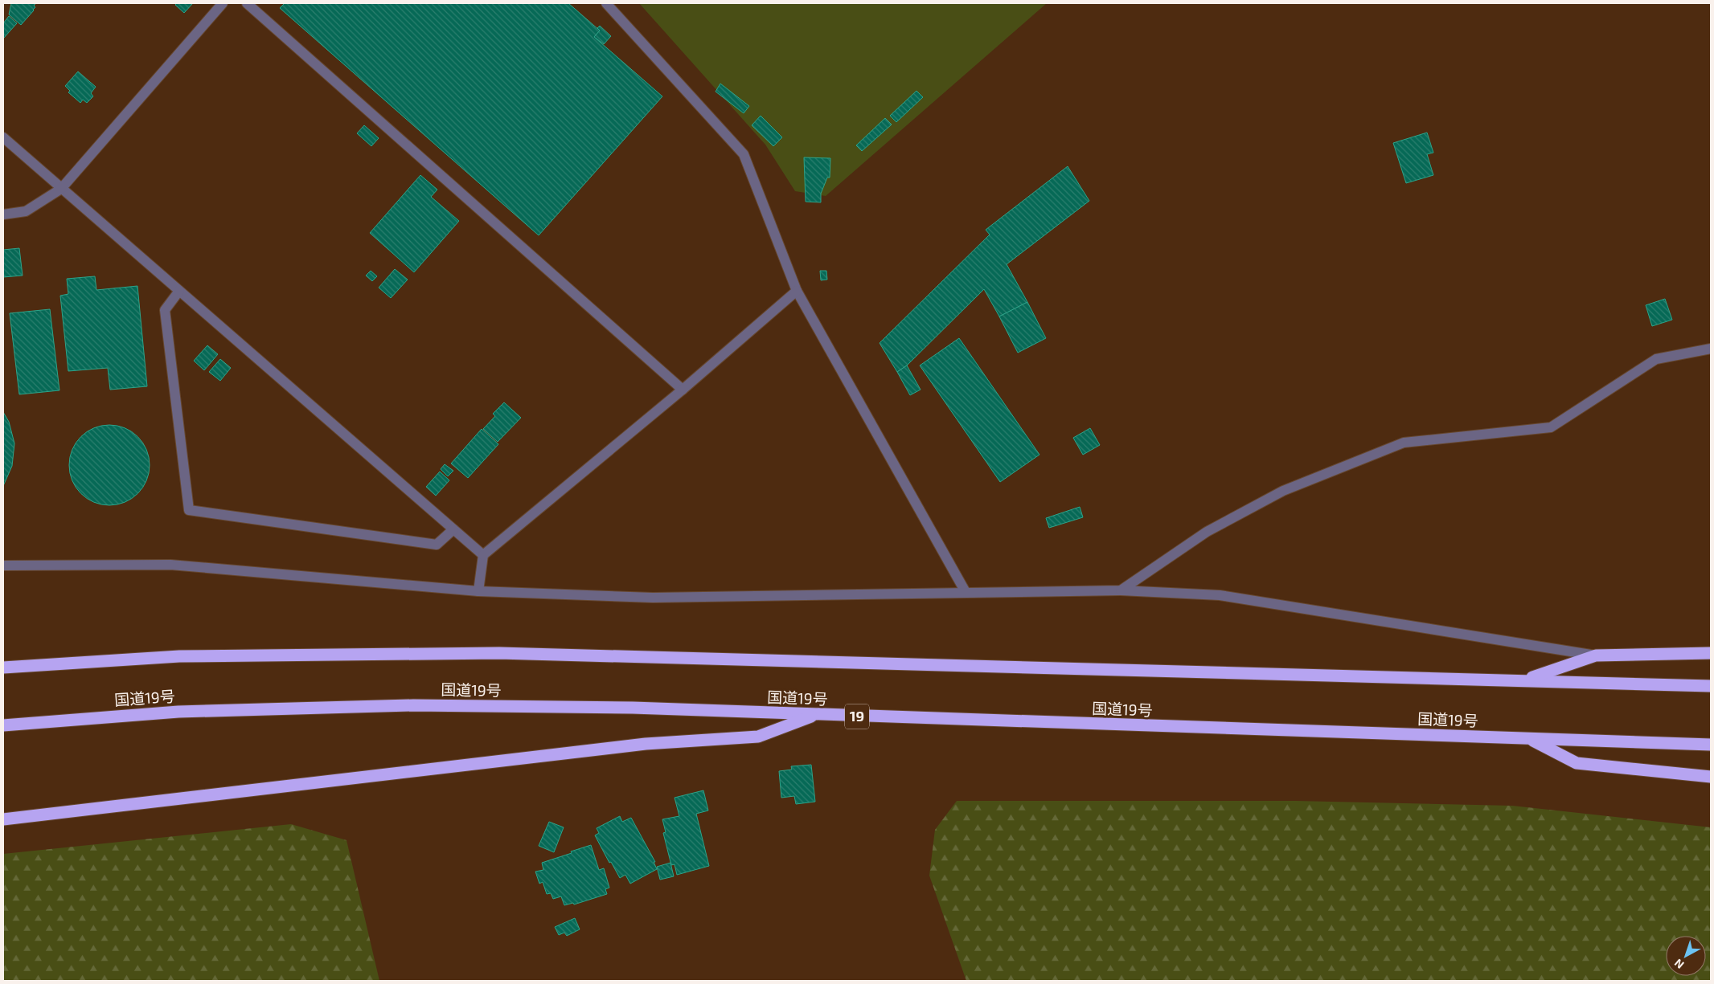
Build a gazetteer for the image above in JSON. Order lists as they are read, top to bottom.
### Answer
{
  "streets": {
    "highway": ["国道19号", "19"]
  },
  "north": "bottom left"
}
